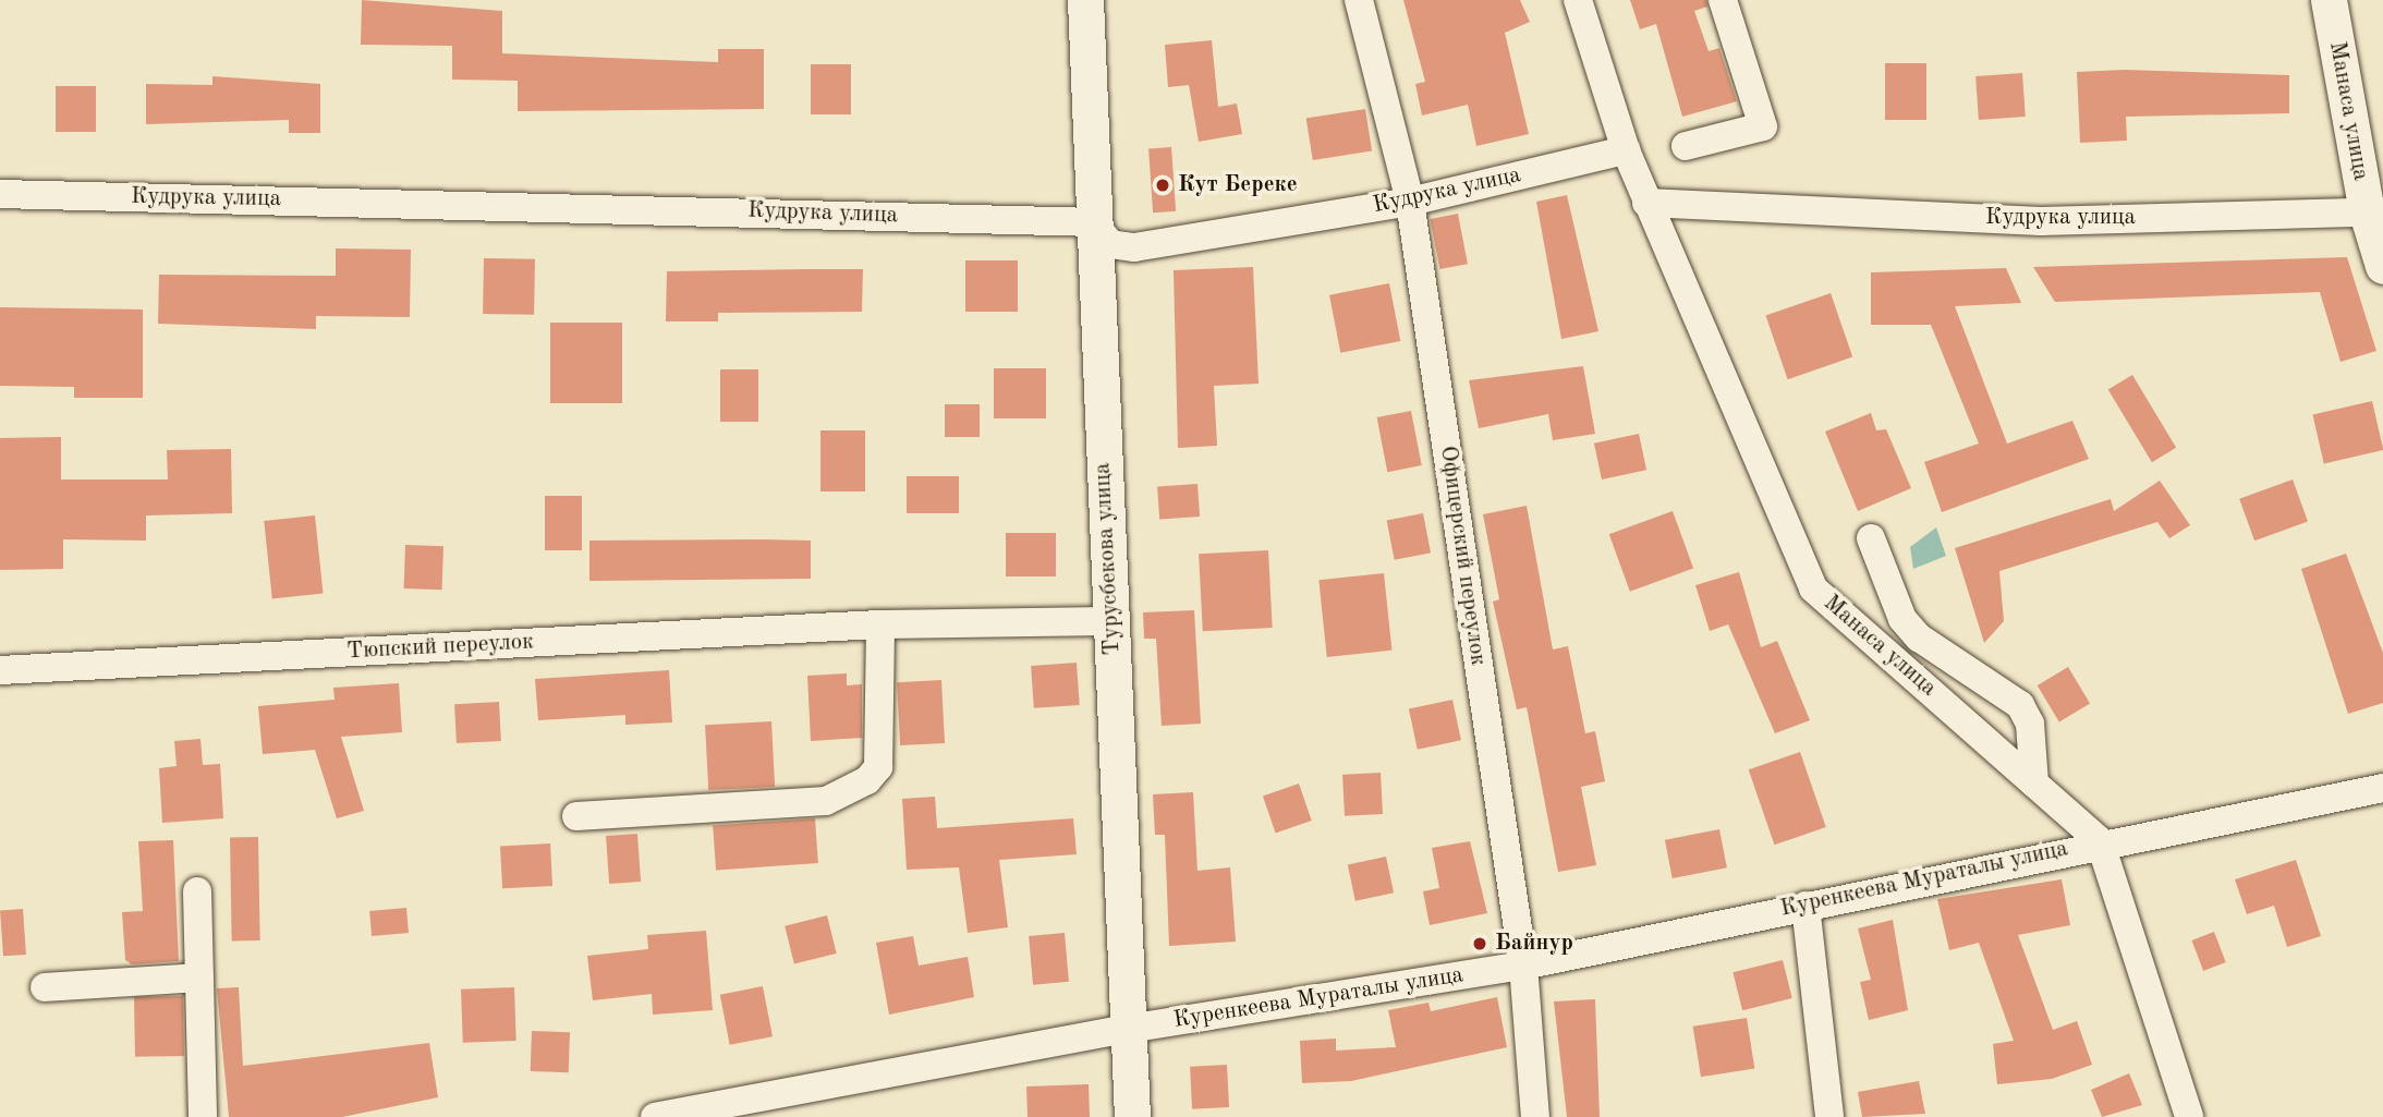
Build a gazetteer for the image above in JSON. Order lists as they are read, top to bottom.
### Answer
{
  "streets": {
    "street": [
      "Манаса улица",
      "Кудрука улица",
      "Офицерский переулок",
      "Турусбекова улица",
      "Тюпский переулок",
      "Куренкеева Мураталы улица"
    ]
  },
  "crossings": [
    ["Манаса улица", "Кудрука улица"],
    ["Манаса улица", "Куренкеева Мураталы улица"],
    ["Кудрука улица", "Офицерский переулок"],
    ["Кудрука улица", "Турусбекова улица"],
    ["Офицерский переулок", "Куренкеева Мураталы улица"],
    ["Турусбекова улица", "Тюпский переулок"],
    ["Турусбекова улица", "Куренкеева Мураталы улица"]
  ],
  "places": ["Кут Береке", "Байнур"]
}
